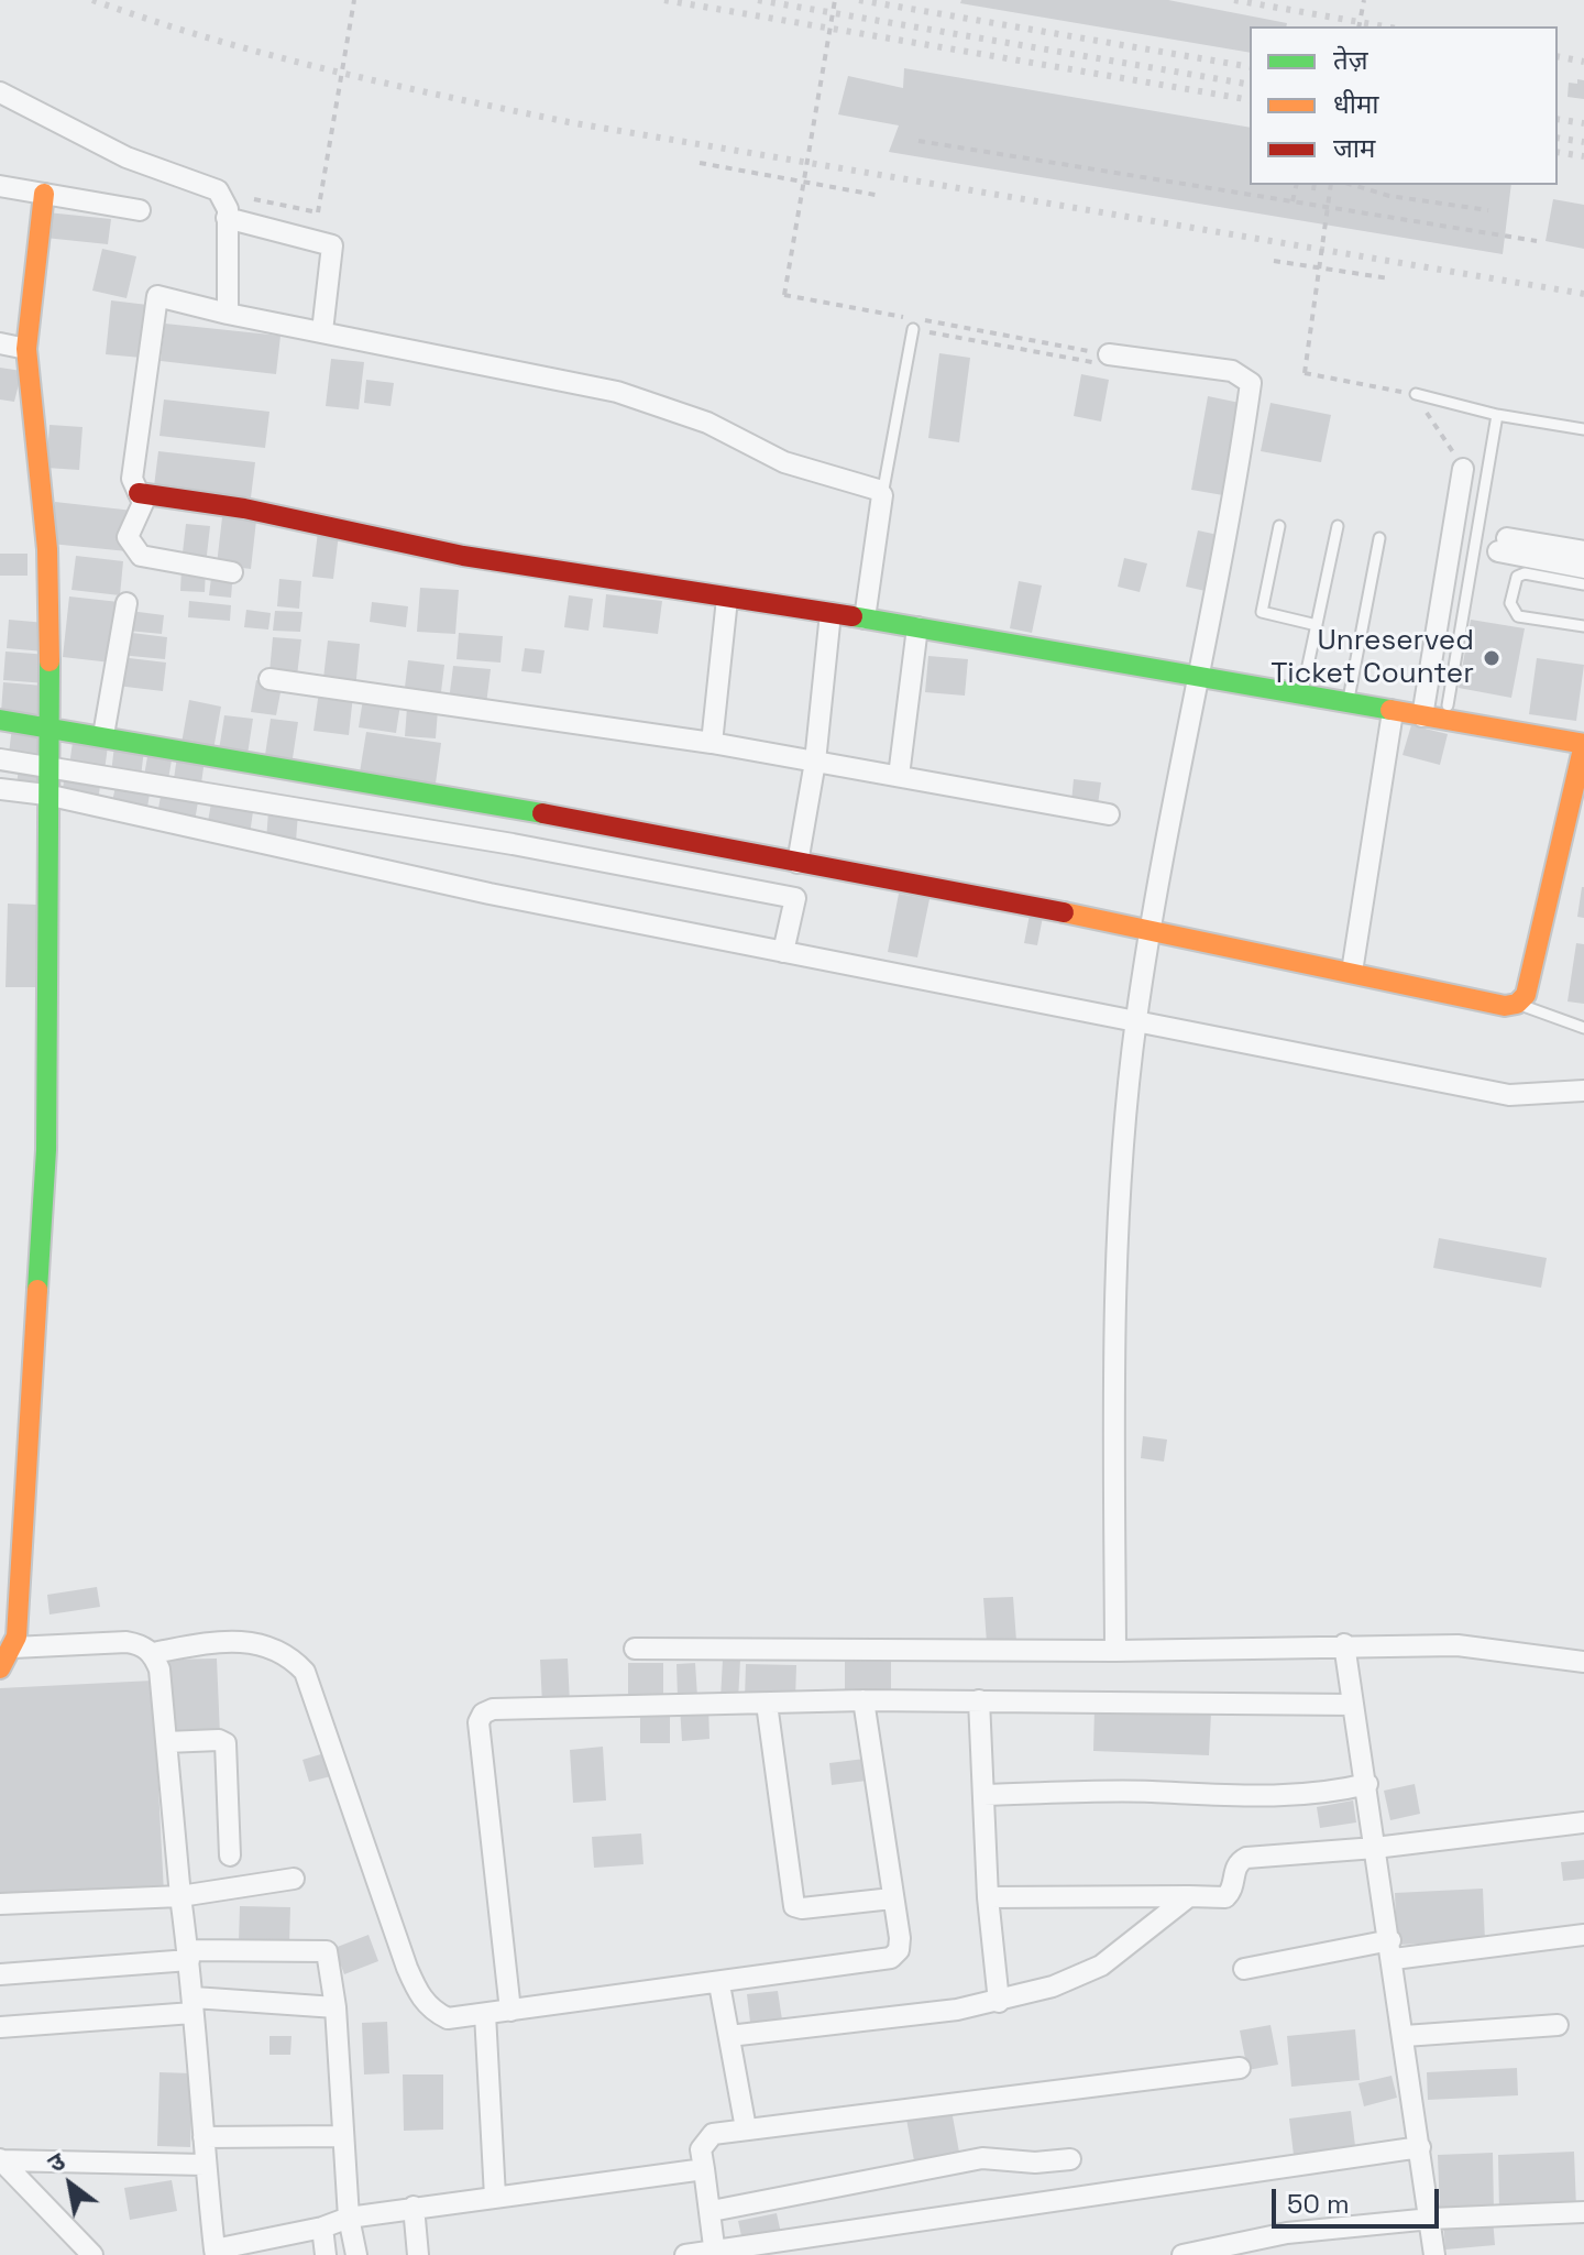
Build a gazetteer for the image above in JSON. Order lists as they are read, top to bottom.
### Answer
{
  "places": ["Unreserved Ticket Counter"],
  "legend": ["तेज़", "धीमा", "जाम"],
  "scale_bar": "50 m",
  "north": "top left"
}
